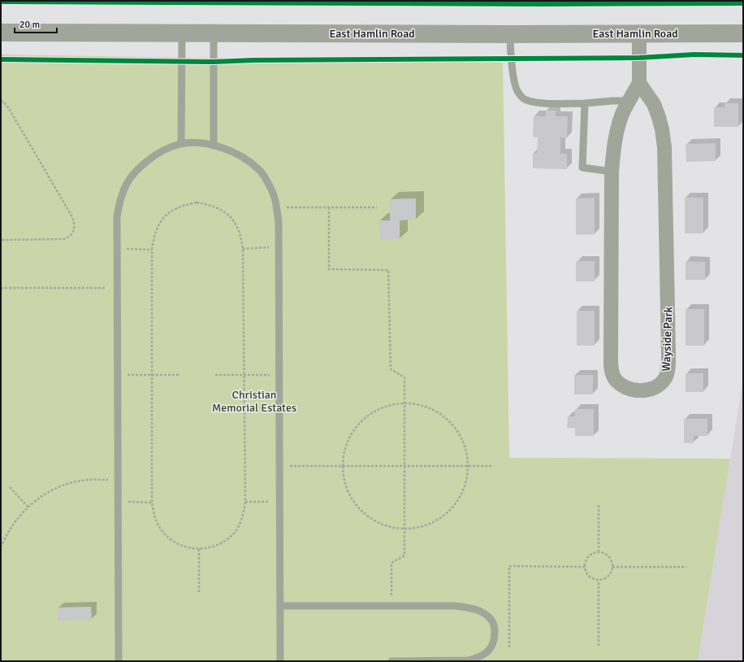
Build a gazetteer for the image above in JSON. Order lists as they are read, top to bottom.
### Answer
{
  "streets": {
    "street": ["East Hamlin Road", "Wayside Park"]
  },
  "parks": ["Christian Memorial Estates"],
  "scale_bar": "20 m"
}
